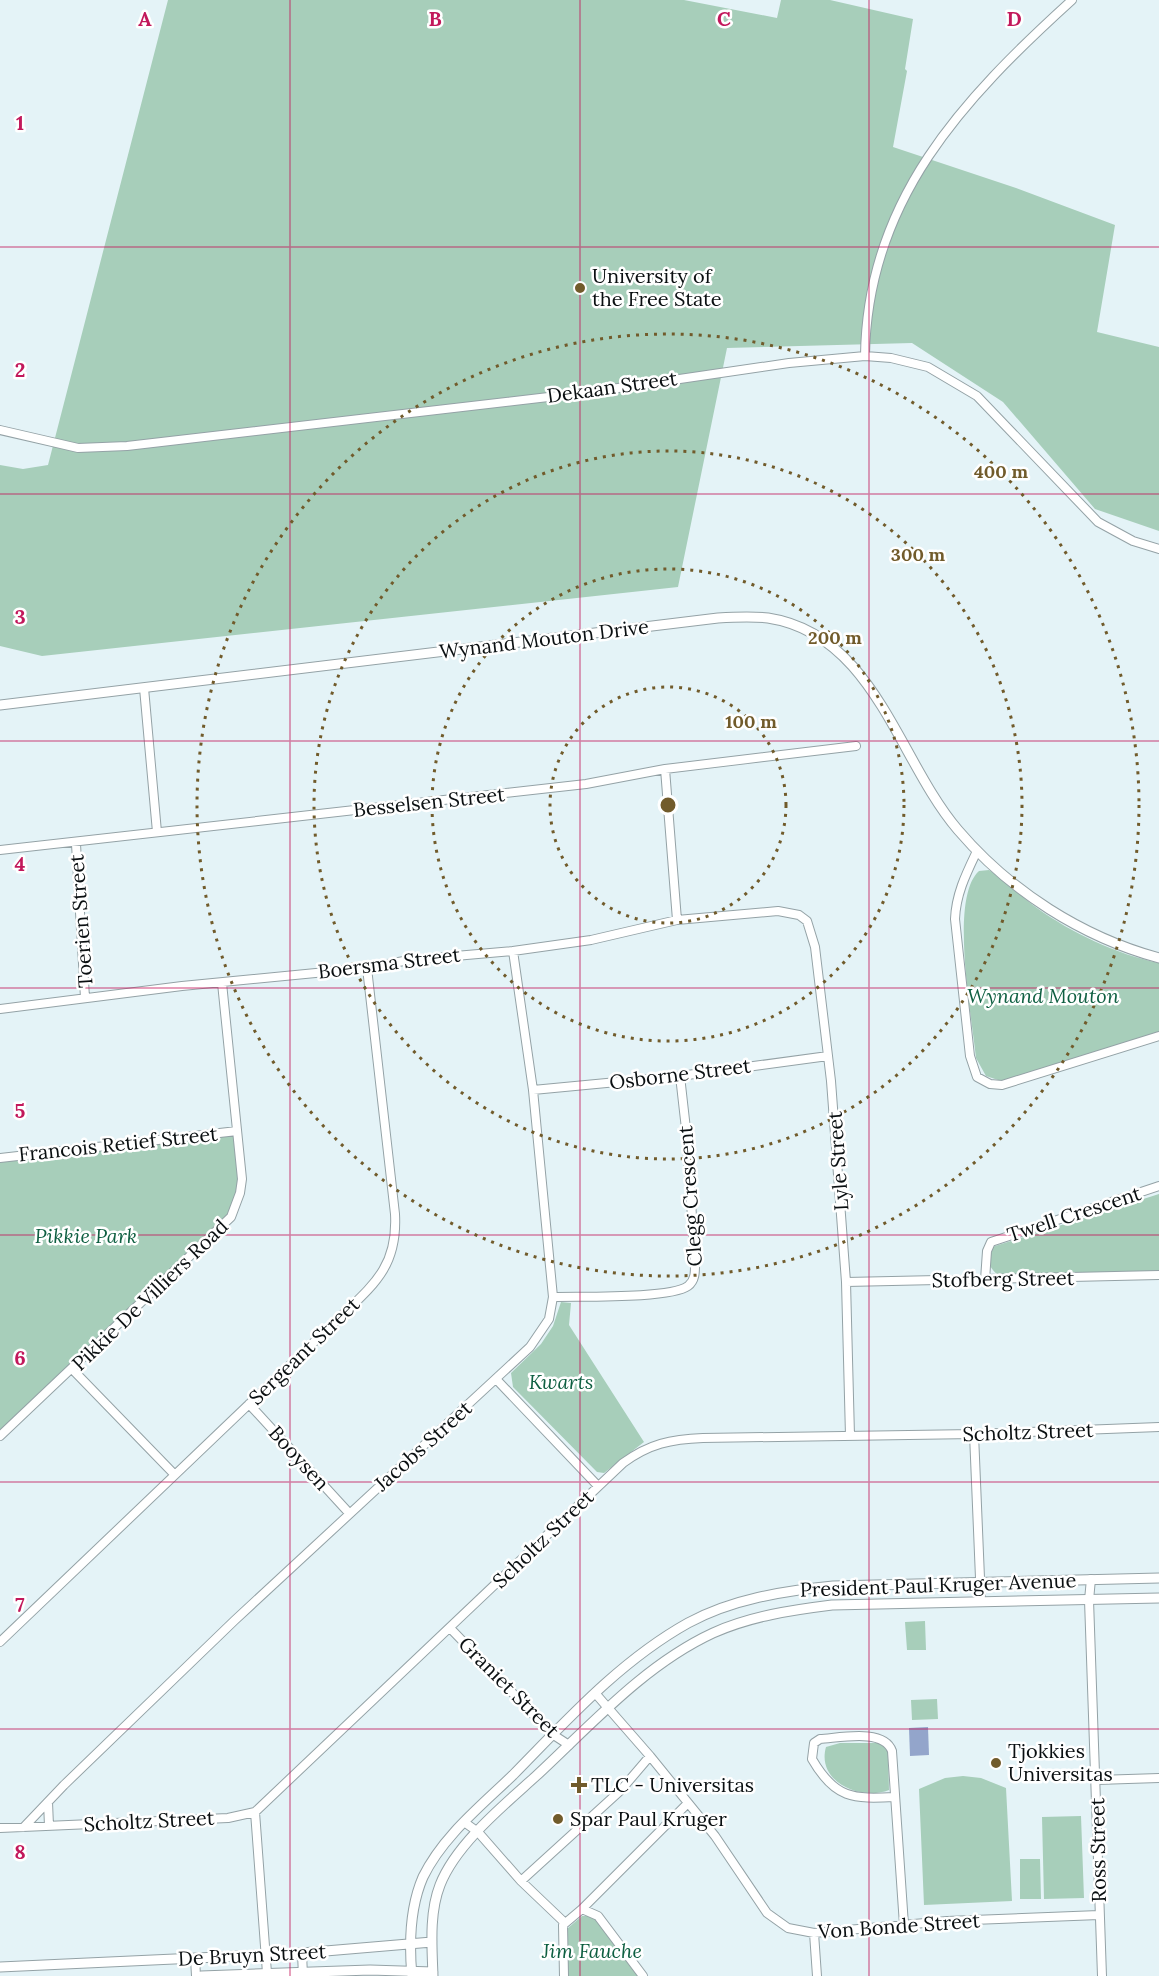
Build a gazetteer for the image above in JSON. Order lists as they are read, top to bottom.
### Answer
{
  "streets": {
    "street": [
      "Dekaan Street",
      "Wynand Mouton Drive",
      "Besselsen Street",
      "Toerien Street",
      "Boersma Street",
      "Osborne Street",
      "Francois Retief Street",
      "Lyle Street",
      "Clegg Crescent",
      "Twell Crescent",
      "Stofberg Street",
      "Pikkie De Villiers Road",
      "Sergeant Street",
      "Scholtz Street",
      "Jacobs Street",
      "Booysen",
      "President Paul Kruger Avenue",
      "Graniet Street",
      "Ross Street",
      "Von Bonde Street",
      "De Bruyn Street"
    ]
  },
  "crossings": [
    ["Besselsen Street", "Toerien Street"],
    ["Toerien Street", "Boersma Street"],
    ["Boersma Street", "Lyle Street"],
    ["Boersma Street", "Pikkie De Villiers Road"],
    ["Boersma Street", "Sergeant Street"],
    ["Boersma Street", "Jacobs Street"],
    ["Osborne Street", "Lyle Street"],
    ["Osborne Street", "Clegg Crescent"],
    ["Osborne Street", "Jacobs Street"],
    ["Francois Retief Street", "Pikkie De Villiers Road"],
    ["Lyle Street", "Stofberg Street"],
    ["Lyle Street", "Scholtz Street"],
    ["Clegg Crescent", "Jacobs Street"],
    ["Twell Crescent", "Stofberg Street"],
    ["Sergeant Street", "Booysen"],
    ["Scholtz Street", "Jacobs Street"],
    ["Scholtz Street", "Graniet Street"],
    ["Jacobs Street", "Booysen"],
    ["President Paul Kruger Avenue", "Graniet Street"],
    ["President Paul Kruger Avenue", "Ross Street"],
    ["President Paul Kruger Avenue", "Von Bonde Street"],
    ["President Paul Kruger Avenue", "De Bruyn Street"],
    ["Ross Street", "Von Bonde Street"]
  ],
  "parks": [
    "Wynand Mouton",
    "Pikkie Park",
    "Kwarts",
    "Jim Fauche"
  ],
  "places": {
    "other": ["University of the Free State", "Tjokkies Universitas", "Spar Paul Kruger"],
    "health": ["TLC - Universitas"]
  },
  "grid": {
    "columns": [
      "A",
      "B",
      "C",
      "D"
    ],
    "rows": [
      "1",
      "2",
      "3",
      "4",
      "5",
      "6",
      "7",
      "8"
    ]
  },
  "rings": [
    "400 m",
    "300 m",
    "200 m",
    "100 m"
  ]
}
